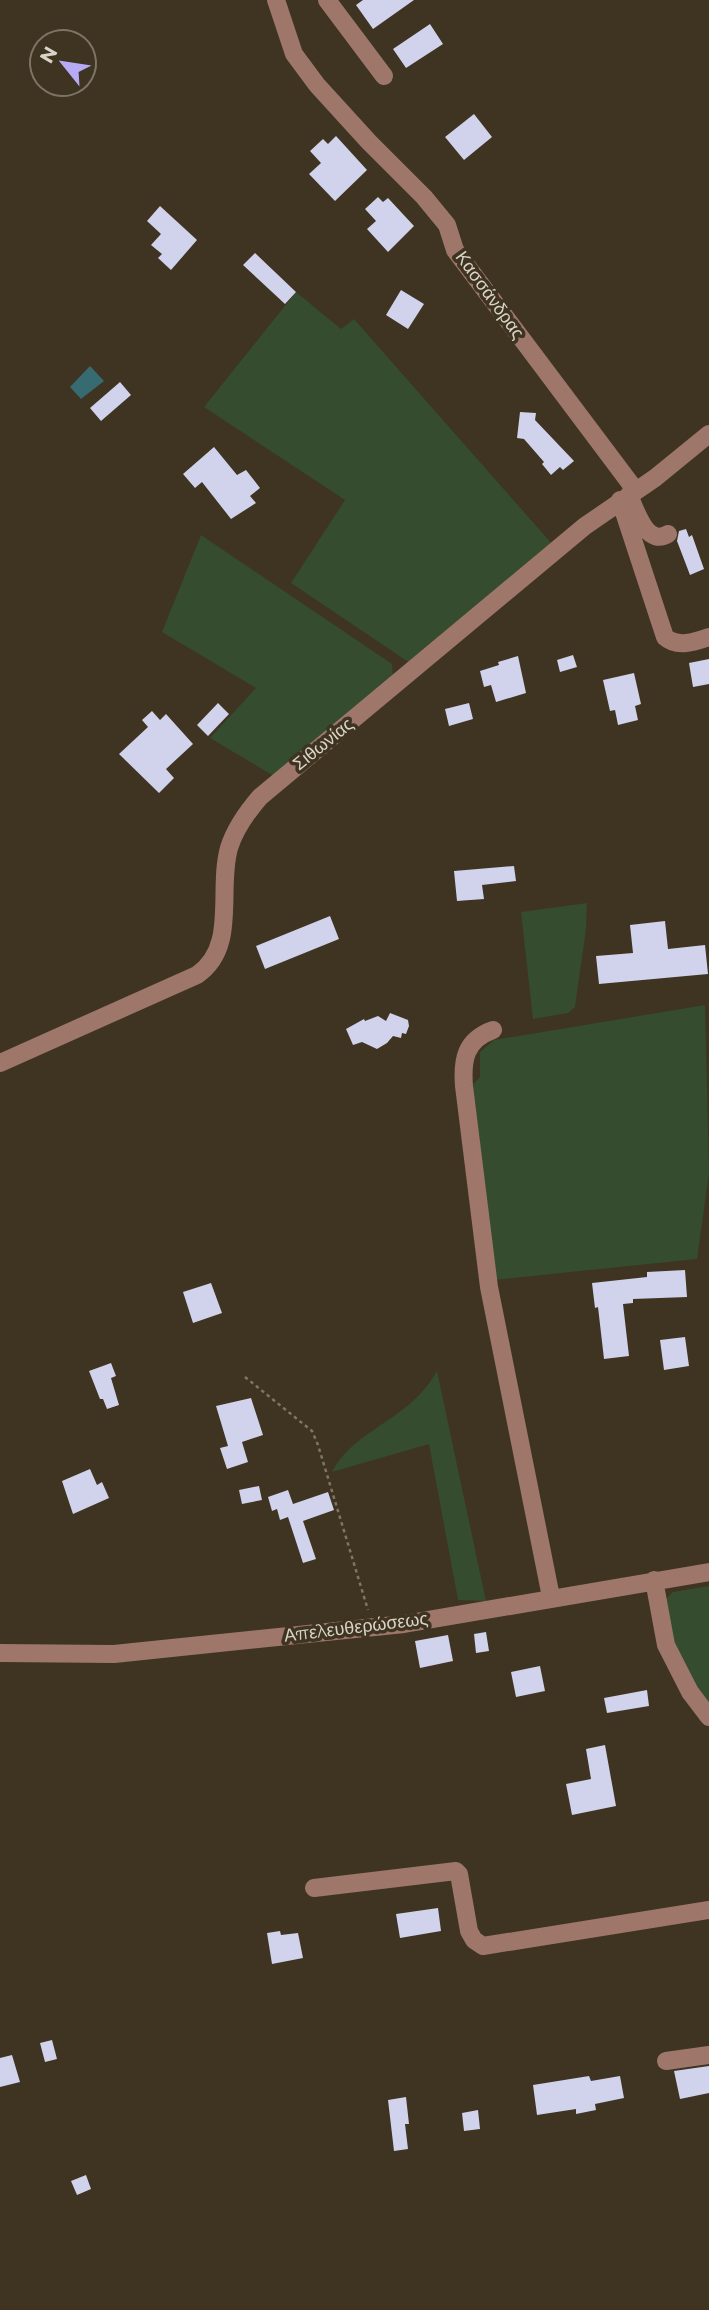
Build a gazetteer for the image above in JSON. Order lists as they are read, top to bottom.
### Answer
{
  "streets": {
    "street": ["Κασσάνδρας", "Σιθωνίας", "Απελευθερώσεως"]
  },
  "crossings": [
    ["Κασσάνδρας", "Σιθωνίας"]
  ],
  "north": "top left"
}
